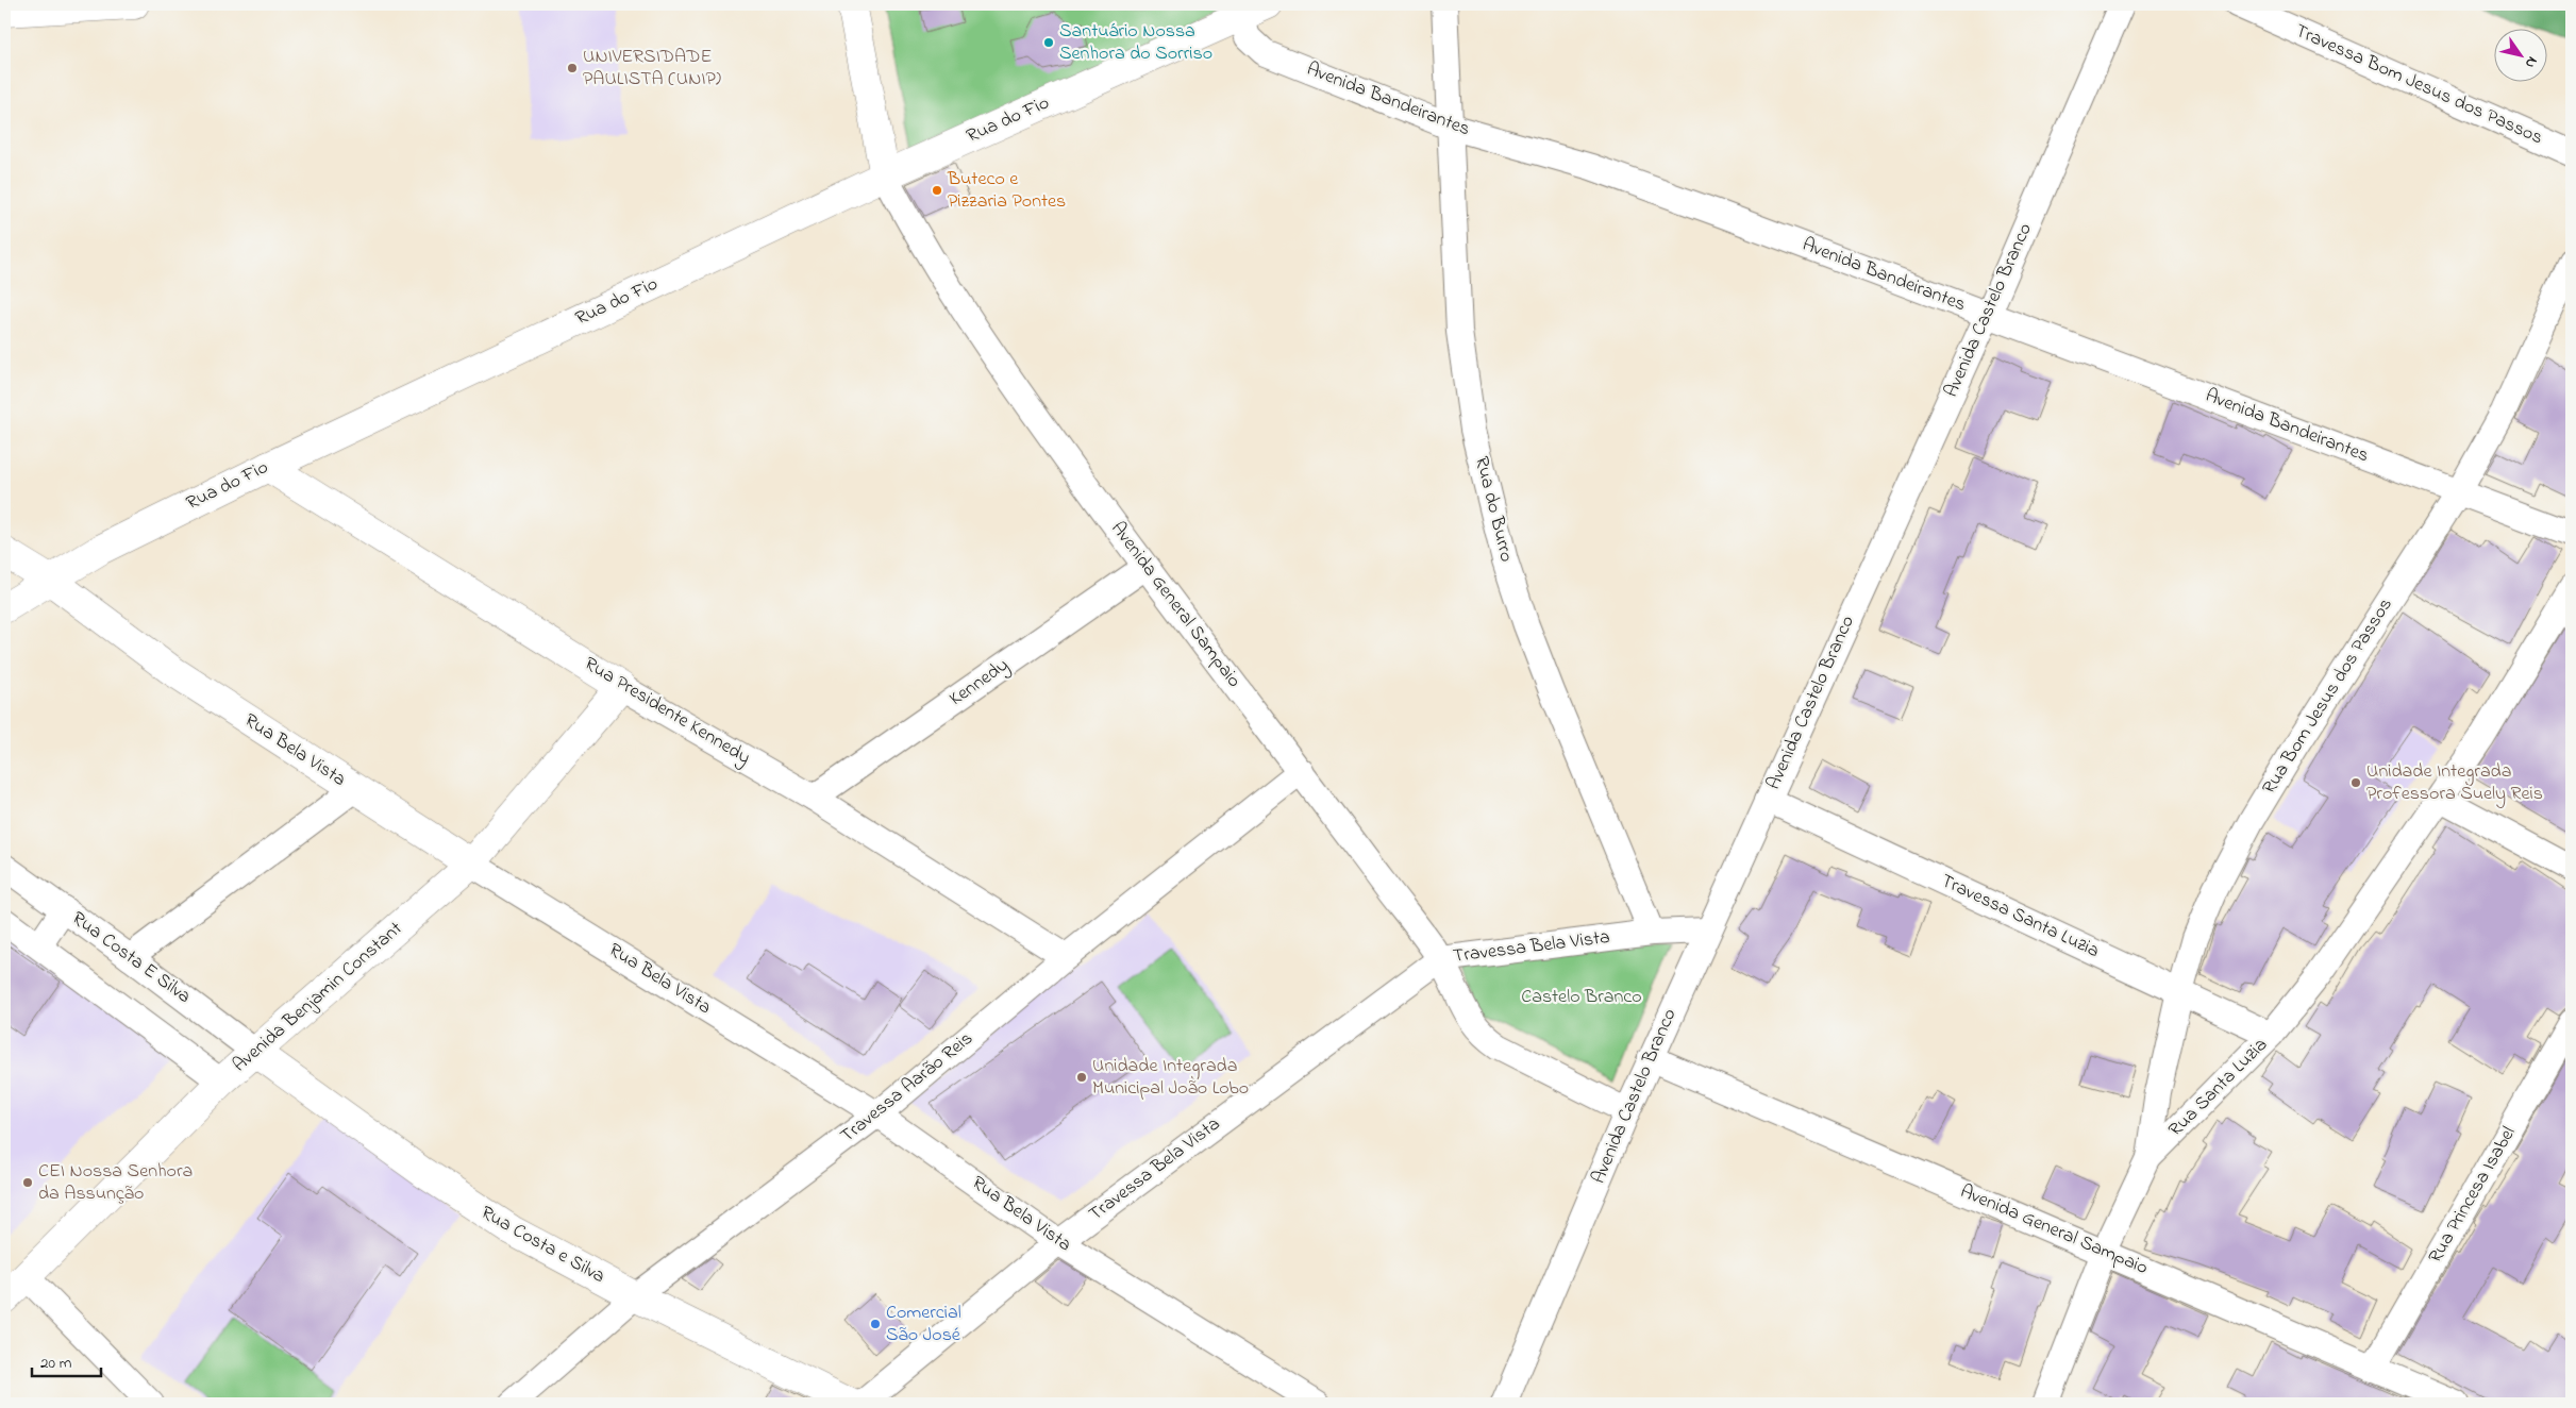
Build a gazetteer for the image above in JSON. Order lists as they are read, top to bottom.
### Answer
{
  "streets": {
    "street": [
      "Travessa Bom Jesus dos Passos",
      "Avenida Bandeirantes",
      "Rua do Fio",
      "Avenida Castelo Branco",
      "Rua do Burro",
      "Avenida General Sampaio",
      "Kennedy",
      "Rua Bom Jesus dos Passos",
      "Rua Presidente Kennedy",
      "Rua Bela Vista",
      "Travessa Santa Luzia",
      "Travessa Bela Vista",
      "Rua Costa E Silva",
      "Avenida Benjamin Constant",
      "Travessa Aarão Reis",
      "Rua Santa Luzia",
      "Rua Princesa Isabel",
      "Rua Costa e Silva"
    ]
  },
  "crossings": [
    ["Avenida Bandeirantes", "Rua do Fio"],
    ["Avenida Bandeirantes", "Avenida Castelo Branco"],
    ["Avenida Bandeirantes", "Rua do Burro"],
    ["Avenida Bandeirantes", "Rua Bom Jesus dos Passos"],
    ["Rua do Fio", "Avenida General Sampaio"],
    ["Rua do Fio", "Rua Presidente Kennedy"],
    ["Rua do Fio", "Rua Bela Vista"],
    ["Avenida Castelo Branco", "Avenida General Sampaio"],
    ["Avenida Castelo Branco", "Travessa Santa Luzia"],
    ["Rua do Burro", "Travessa Bela Vista"],
    ["Avenida General Sampaio", "Kennedy"],
    ["Avenida General Sampaio", "Travessa Bela Vista"],
    ["Avenida General Sampaio", "Travessa Aarão Reis"],
    ["Avenida General Sampaio", "Rua Santa Luzia"],
    ["Avenida General Sampaio", "Rua Princesa Isabel"],
    ["Kennedy", "Rua Presidente Kennedy"],
    ["Rua Bom Jesus dos Passos", "Travessa Santa Luzia"],
    ["Rua Bom Jesus dos Passos", "Rua Santa Luzia"],
    ["Rua Presidente Kennedy", "Avenida Benjamin Constant"],
    ["Rua Presidente Kennedy", "Travessa Aarão Reis"],
    ["Rua Bela Vista", "Travessa Bela Vista"],
    ["Rua Bela Vista", "Avenida Benjamin Constant"],
    ["Rua Bela Vista", "Travessa Aarão Reis"],
    ["Travessa Santa Luzia", "Rua Santa Luzia"],
    ["Rua Costa E Silva", "Avenida Benjamin Constant"],
    ["Rua Costa E Silva", "Rua Costa e Silva"],
    ["Avenida Benjamin Constant", "Rua Costa e Silva"],
    ["Travessa Aarão Reis", "Rua Costa e Silva"]
  ],
  "parks": ["Castelo Branco"],
  "places": [
    "Santuário Nossa Senhora do Sorriso",
    "UNIVERSIDADE PAULISTA (UNIP)",
    "Buteco e Pizzaria Pontes",
    "Unidade Integrada Professora Suely Reis",
    "Unidade Integrada Municipal João Lobo",
    "CEI Nossa Senhora da Assunção",
    "Comercial São José"
  ],
  "scale_bar": "20 m",
  "north": "bottom right"
}
